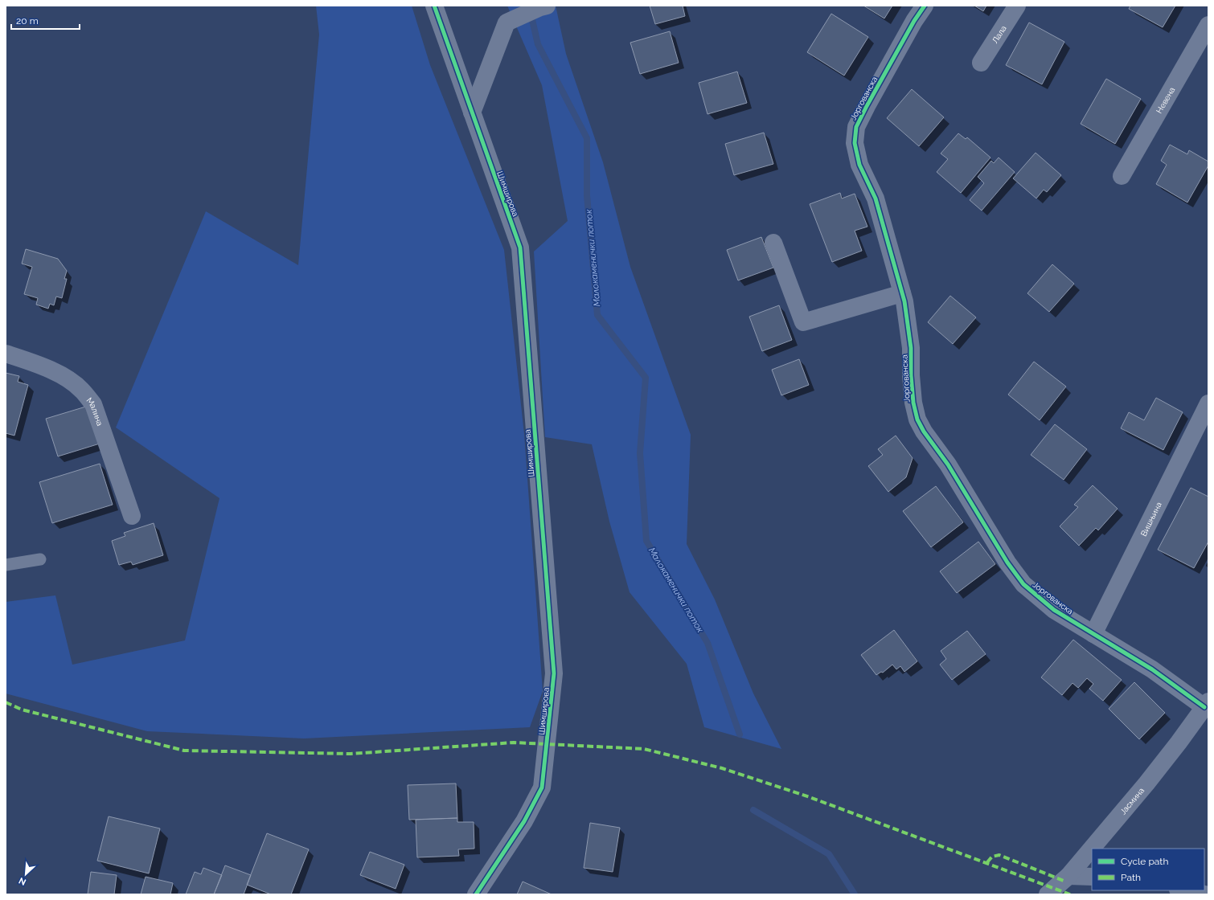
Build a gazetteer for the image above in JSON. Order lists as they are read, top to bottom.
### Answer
{
  "streets": {
    "street": [
      "Лала",
      "Јоргованска",
      "Невена",
      "Шимширова",
      "Малина",
      "Вишњина",
      "Јасмина"
    ]
  },
  "crossings": [
    ["Јоргованска", "Вишњина"],
    ["Јоргованска", "Јасмина"]
  ],
  "water": ["Малокаменички поток"],
  "legend": ["Cycle path", "Path"],
  "scale_bar": "20 m",
  "north": "bottom left"
}
